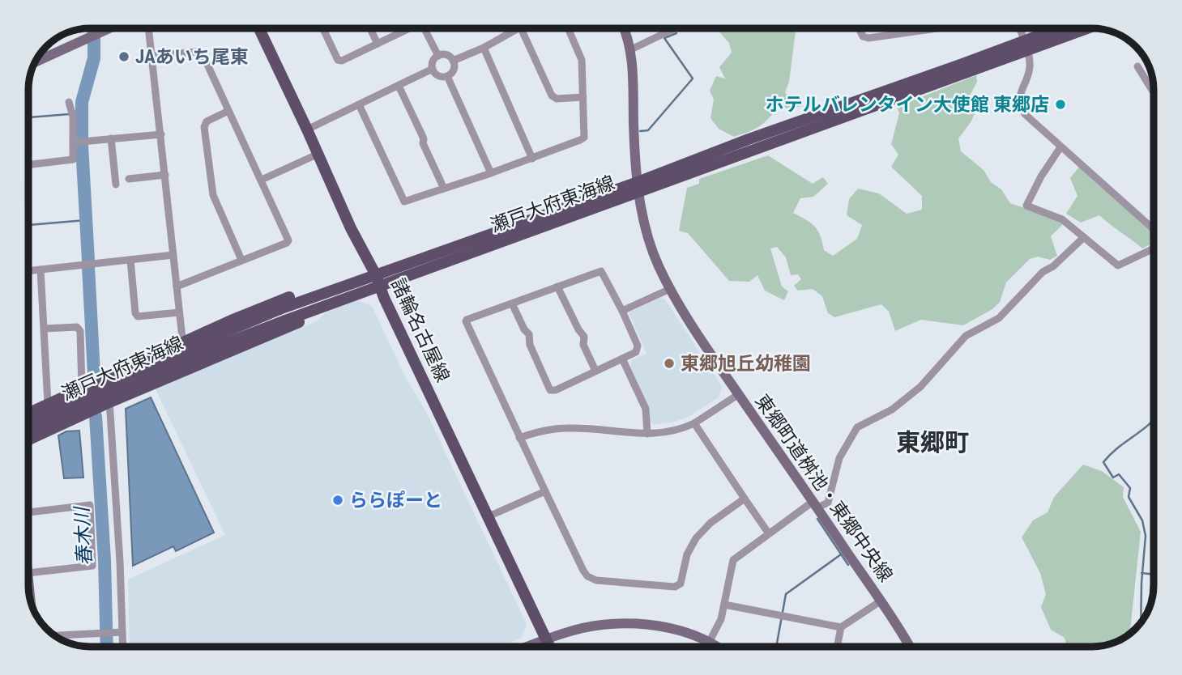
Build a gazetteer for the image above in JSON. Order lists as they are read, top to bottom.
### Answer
{
  "streets": {
    "main road": ["瀬戸大府東海線", "諸輪名古屋線"],
    "street": ["東郷町道桝池・東郷中央線"]
  },
  "crossings": [
    ["瀬戸大府東海線", "諸輪名古屋線"],
    ["瀬戸大府東海線", "東郷町道桝池・東郷中央線"]
  ],
  "districts": ["東郷町"],
  "water": ["春木川"],
  "places": [
    "JAあいち尾東",
    "ホテルバレンタイン大使館 東郷店",
    "東郷旭丘幼稚園",
    "ららぽーと"
  ]
}
